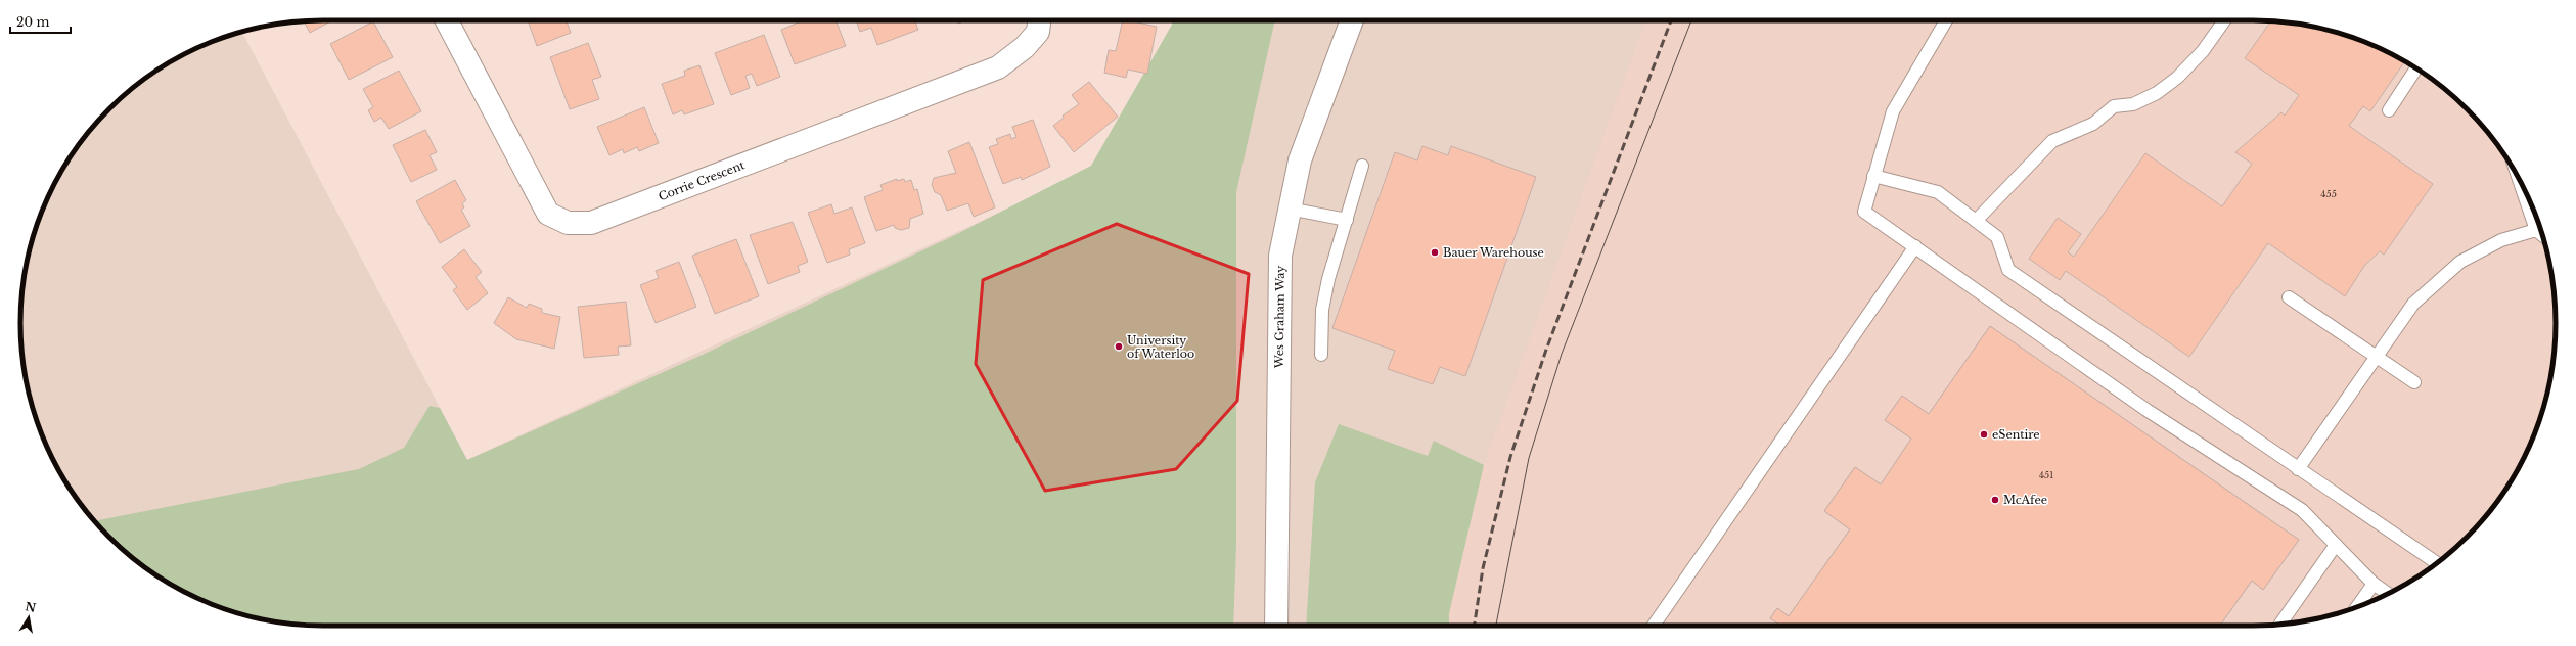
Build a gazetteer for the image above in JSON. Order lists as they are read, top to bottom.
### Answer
{
  "streets": {
    "street": ["Corrie Crescent", "Wes Graham Way"]
  },
  "places": [
    "Bauer Warehouse",
    "University of Waterloo",
    "eSentire",
    "McAfee"
  ],
  "house_numbers": ["455", "451"],
  "scale_bar": "20 m",
  "north": "top"
}
